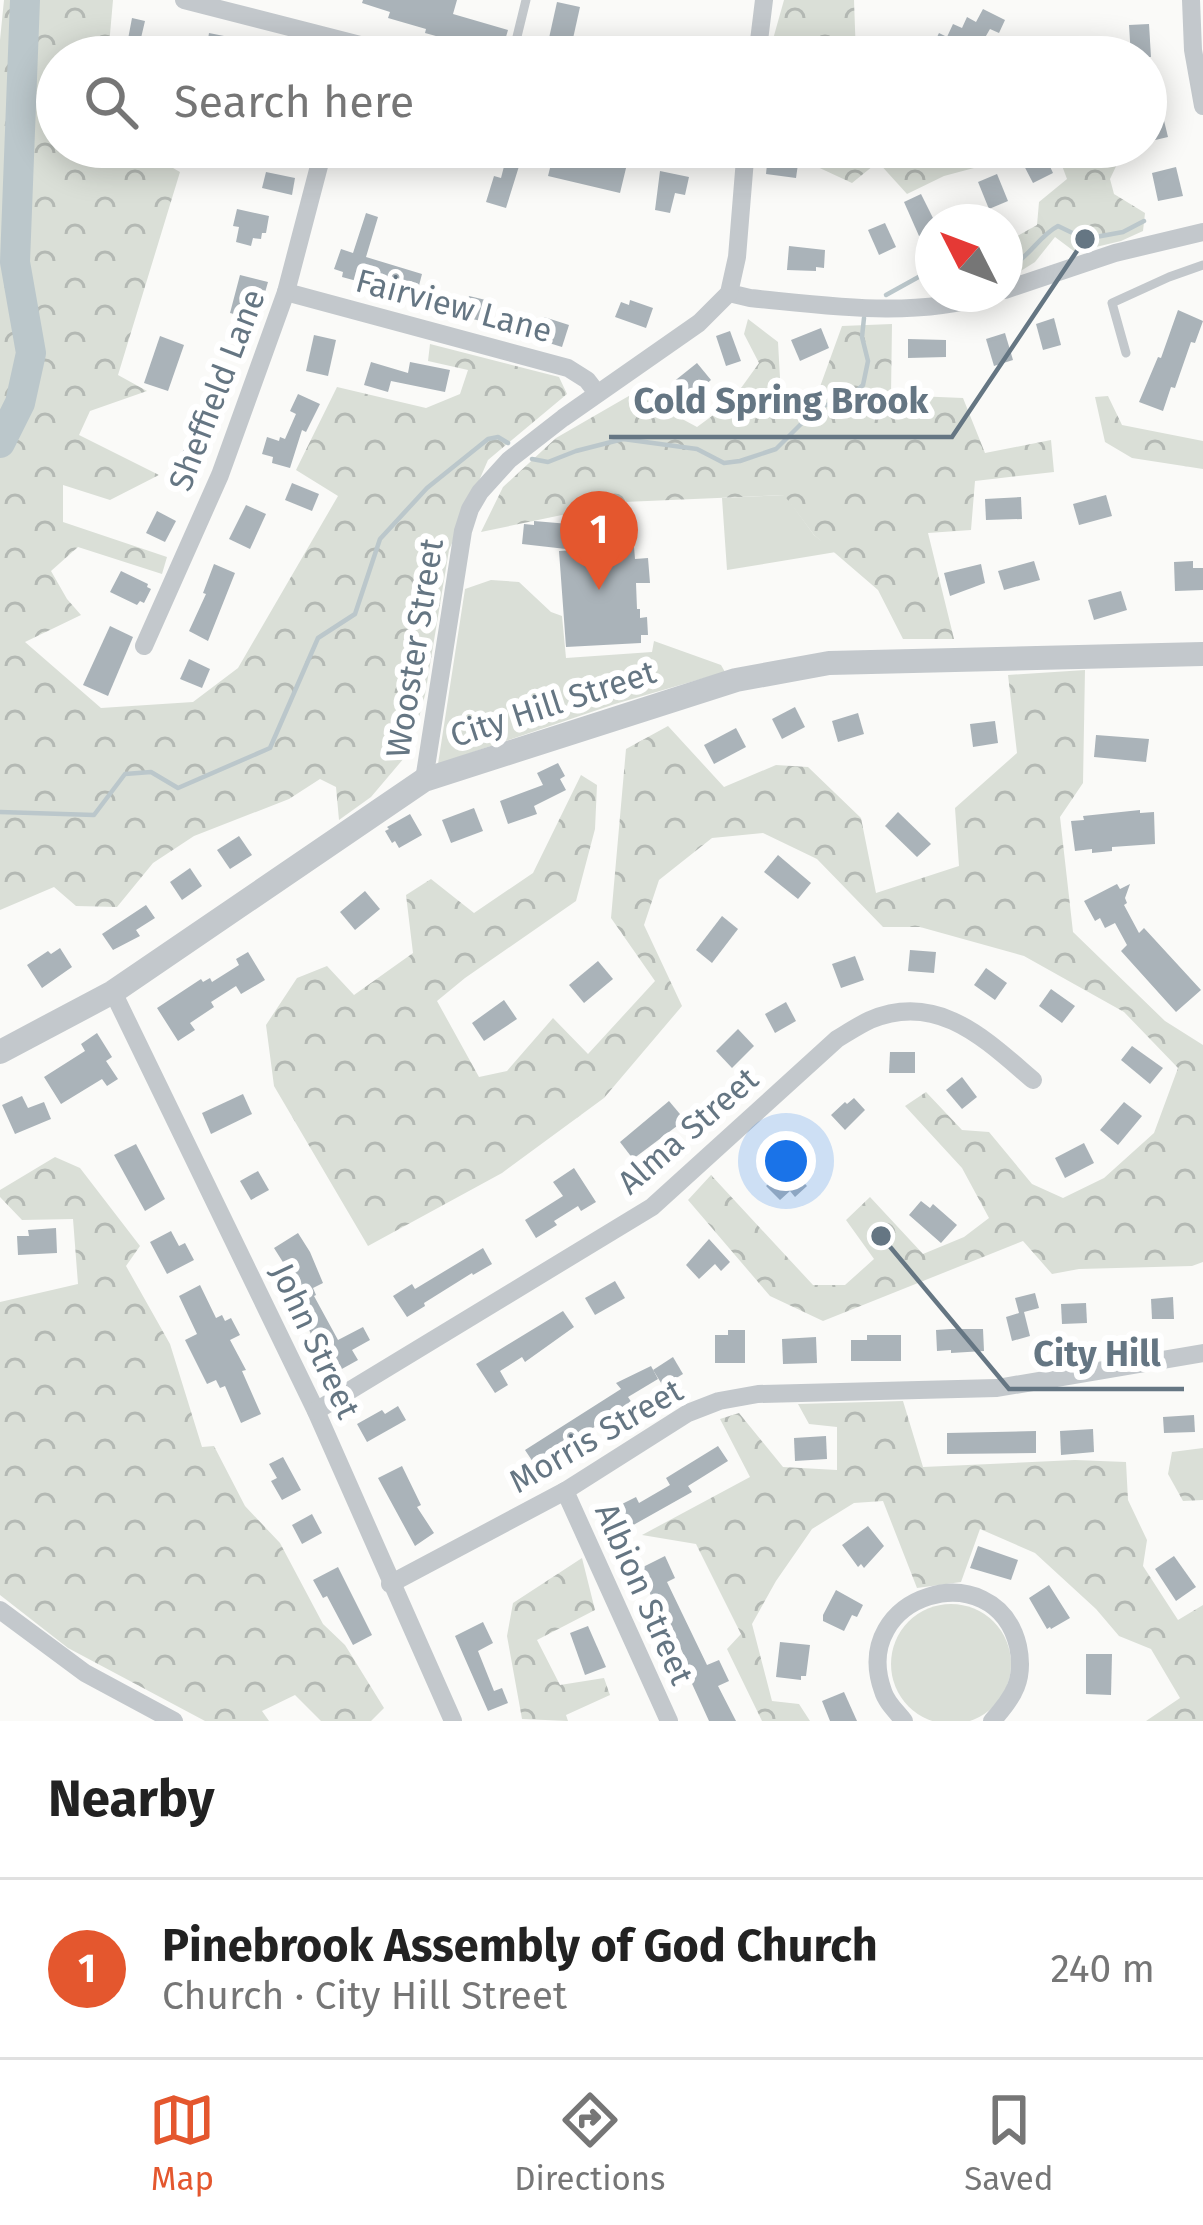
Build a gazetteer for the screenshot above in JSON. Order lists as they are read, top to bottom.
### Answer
{
  "streets": {
    "street": [
      "Fairview Lane",
      "Sheffield Lane",
      "Wooster Street",
      "City Hill Street",
      "Alma Street",
      "John Street",
      "Morris Street",
      "Albion Street"
    ]
  },
  "crossings": [
    ["Fairview Lane", "Sheffield Lane"],
    ["Fairview Lane", "Wooster Street"],
    ["Wooster Street", "City Hill Street"],
    ["City Hill Street", "John Street"],
    ["Alma Street", "John Street"],
    ["John Street", "Morris Street"],
    ["Morris Street", "Albion Street"]
  ],
  "places": ["Cold Spring Brook", "City Hill"],
  "north": "top left",
  "page": {
    "search": "Search here",
    "pins": "1",
    "heading": "Nearby",
    "list": [
      {
        "mark": "1",
        "name": "Pinebrook Assembly of God Church",
        "note": "Church · City Hill Street",
        "value": "240 m"
      }
    ],
    "nav": ["Map", "Directions", "Saved"]
  }
}
